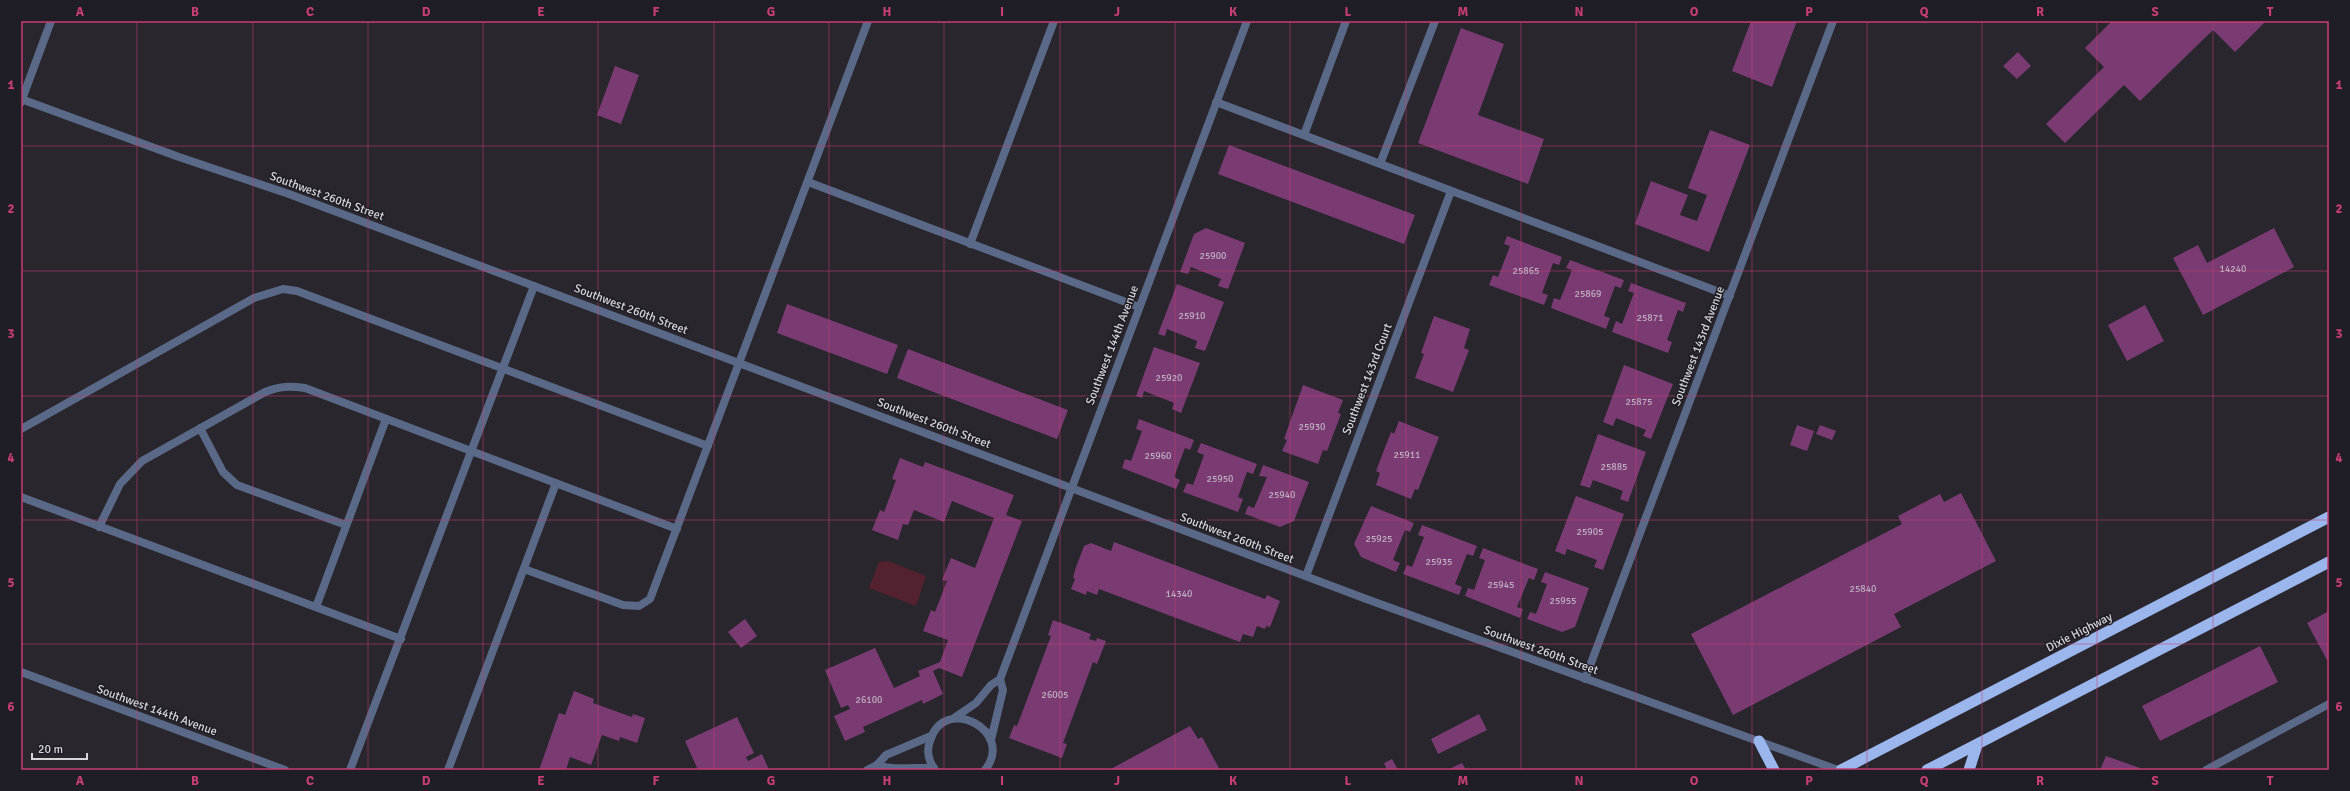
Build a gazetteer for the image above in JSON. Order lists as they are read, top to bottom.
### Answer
{
  "streets": {
    "highway": ["Dixie Highway"],
    "street": [
      "Southwest 260th Street",
      "Southwest 144th Avenue",
      "Southwest 143rd Avenue",
      "Southwest 143rd Court"
    ]
  },
  "crossings": [
    ["Southwest 260th Street", "Southwest 144th Avenue"],
    ["Southwest 260th Street", "Southwest 143rd Avenue"],
    ["Southwest 260th Street", "Southwest 143rd Court"]
  ],
  "house_numbers": [
    "25900",
    "14240",
    "25865",
    "25869",
    "25910",
    "25871",
    "25920",
    "25875",
    "25930",
    "25911",
    "25960",
    "25885",
    "25950",
    "25940",
    "25905",
    "25925",
    "25935",
    "25945",
    "25840",
    "14340",
    "25955",
    "26005",
    "26100"
  ],
  "scale_bar": "20 m",
  "grid": {
    "columns": [
      "A",
      "B",
      "C",
      "D",
      "E",
      "F",
      "G",
      "H",
      "I",
      "J",
      "K",
      "L",
      "M",
      "N",
      "O",
      "P",
      "Q",
      "R",
      "S",
      "T"
    ],
    "rows": [
      "1",
      "2",
      "3",
      "4",
      "5",
      "6"
    ]
  }
}
